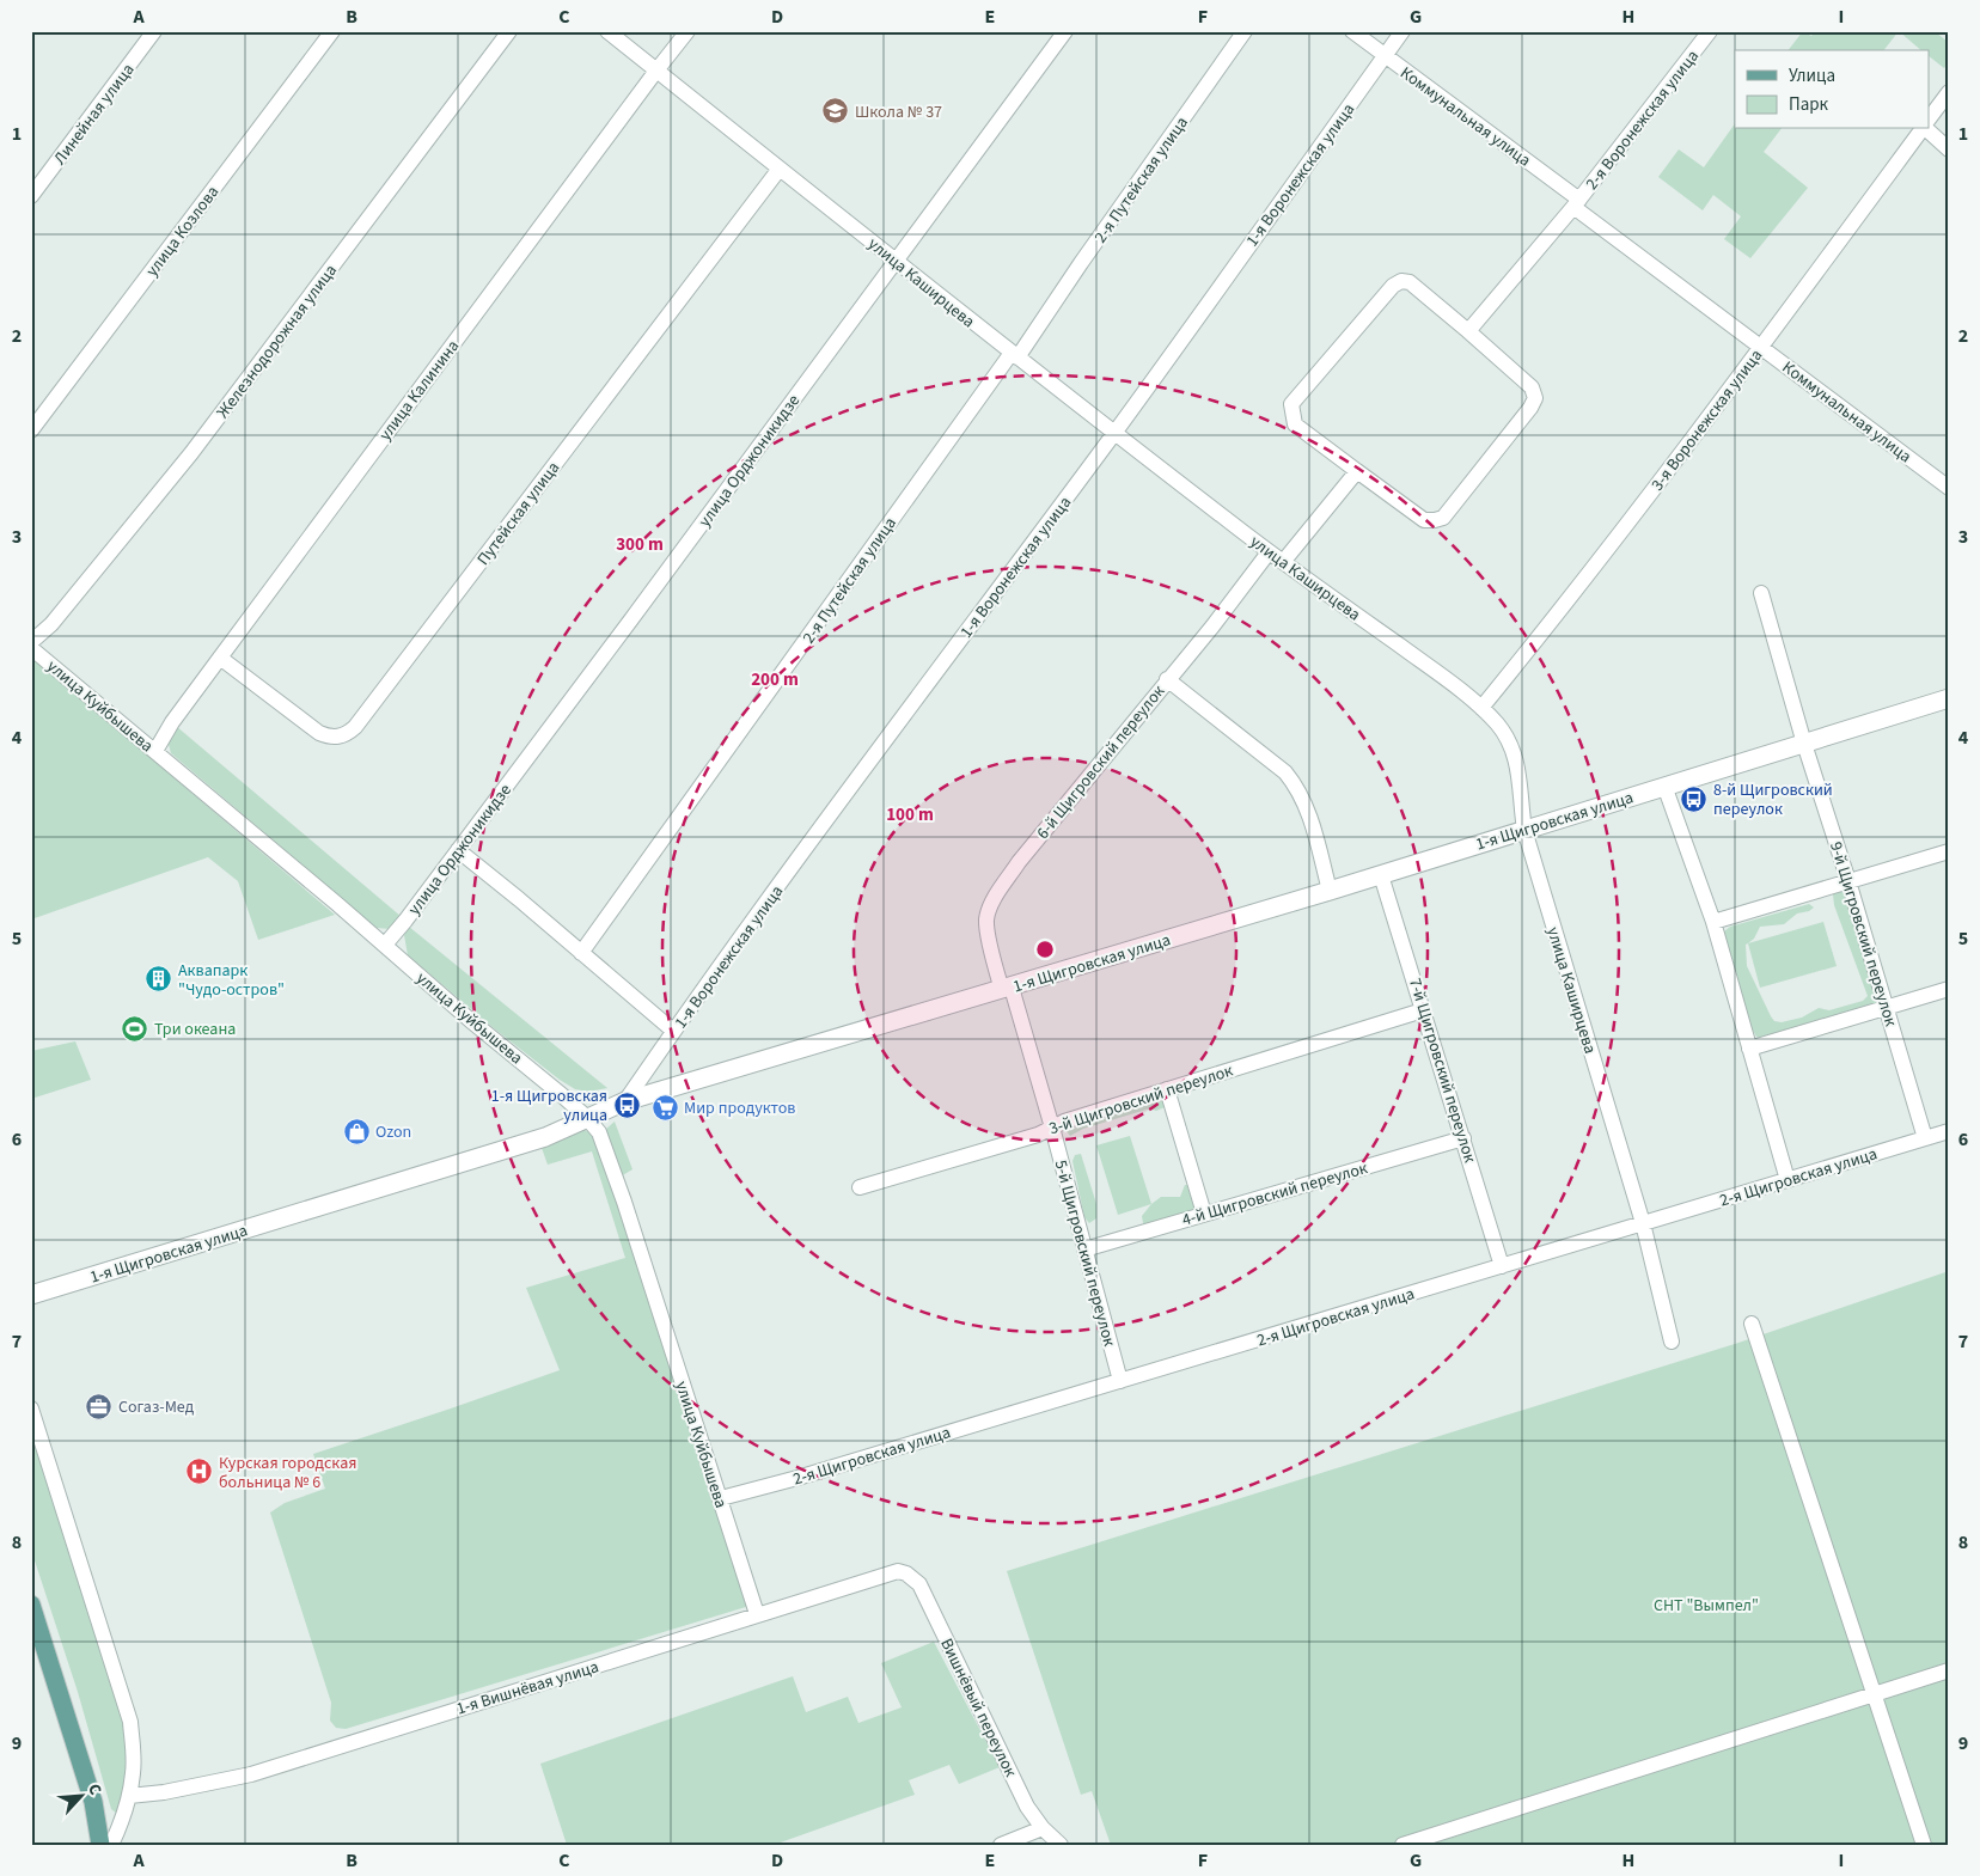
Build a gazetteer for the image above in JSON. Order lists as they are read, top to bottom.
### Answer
{
  "streets": {
    "street": [
      "Линейная улица",
      "Коммунальная улица",
      "2-я Воронежская улица",
      "1-я Воронежская улица",
      "2-я Путейская улица",
      "улица Козлова",
      "улица Каширцева",
      "Железнодорожная улица",
      "улица Калинина",
      "3-я Воронежская улица",
      "улица Орджоникидзе",
      "Путейская улица",
      "улица Куйбышева",
      "6-й Щигровский переулок",
      "1-я Щигровская улица",
      "9-й Щигровский переулок",
      "7-й Щигровский переулок",
      "3-й Щигровский переулок",
      "2-я Щигровская улица",
      "4-й Щигровский переулок",
      "5-й Щигровский переулок",
      "1-я Вишнёвая улица",
      "Вишнёвый переулок"
    ]
  },
  "crossings": [
    ["Коммунальная улица", "2-я Воронежская улица"],
    ["Коммунальная улица", "1-я Воронежская улица"],
    ["Коммунальная улица", "3-я Воронежская улица"],
    ["1-я Воронежская улица", "улица Каширцева"],
    ["1-я Воронежская улица", "1-я Щигровская улица"],
    ["2-я Путейская улица", "улица Каширцева"],
    ["улица Каширцева", "улица Калинина"],
    ["улица Каширцева", "3-я Воронежская улица"],
    ["улица Каширцева", "улица Орджоникидзе"],
    ["улица Каширцева", "Путейская улица"],
    ["улица Каширцева", "6-й Щигровский переулок"],
    ["улица Каширцева", "1-я Щигровская улица"],
    ["улица Каширцева", "2-я Щигровская улица"],
    ["улица Калинина", "Путейская улица"],
    ["улица Калинина", "улица Куйбышева"],
    ["улица Орджоникидзе", "улица Куйбышева"],
    ["улица Куйбышева", "1-я Щигровская улица"],
    ["улица Куйбышева", "2-я Щигровская улица"],
    ["улица Куйбышева", "1-я Вишнёвая улица"],
    ["6-й Щигровский переулок", "1-я Щигровская улица"],
    ["6-й Щигровский переулок", "5-й Щигровский переулок"],
    ["1-я Щигровская улица", "9-й Щигровский переулок"],
    ["1-я Щигровская улица", "7-й Щигровский переулок"],
    ["1-я Щигровская улица", "5-й Щигровский переулок"],
    ["9-й Щигровский переулок", "2-я Щигровская улица"],
    ["7-й Щигровский переулок", "3-й Щигровский переулок"],
    ["7-й Щигровский переулок", "2-я Щигровская улица"],
    ["7-й Щигровский переулок", "4-й Щигровский переулок"],
    ["3-й Щигровский переулок", "5-й Щигровский переулок"],
    ["2-я Щигровская улица", "5-й Щигровский переулок"],
    ["4-й Щигровский переулок", "5-й Щигровский переулок"],
    ["1-я Вишнёвая улица", "Вишнёвый переулок"]
  ],
  "parks": ["СНТ \"Вымпел\""],
  "places": {
    "school or university": ["Школа № 37"],
    "bus stop": ["8-й Щигровский переулок", "1-я Щигровская улица"],
    "building": ["Аквапарк \"Чудо-остров\""],
    "sports": ["Три океана"],
    "supermarket": ["Мир продуктов"],
    "shop": ["Ozon"],
    "office": ["Согаз-Мед"],
    "hospital": ["Курская городская больница № 6"]
  },
  "legend": ["Улица", "Парк"],
  "north": "top right",
  "grid": {
    "columns": [
      "A",
      "B",
      "C",
      "D",
      "E",
      "F",
      "G",
      "H",
      "I"
    ],
    "rows": [
      "1",
      "2",
      "3",
      "4",
      "5",
      "6",
      "7",
      "8",
      "9"
    ]
  },
  "rings": ["300 m", "200 m", "100 m"]
}
